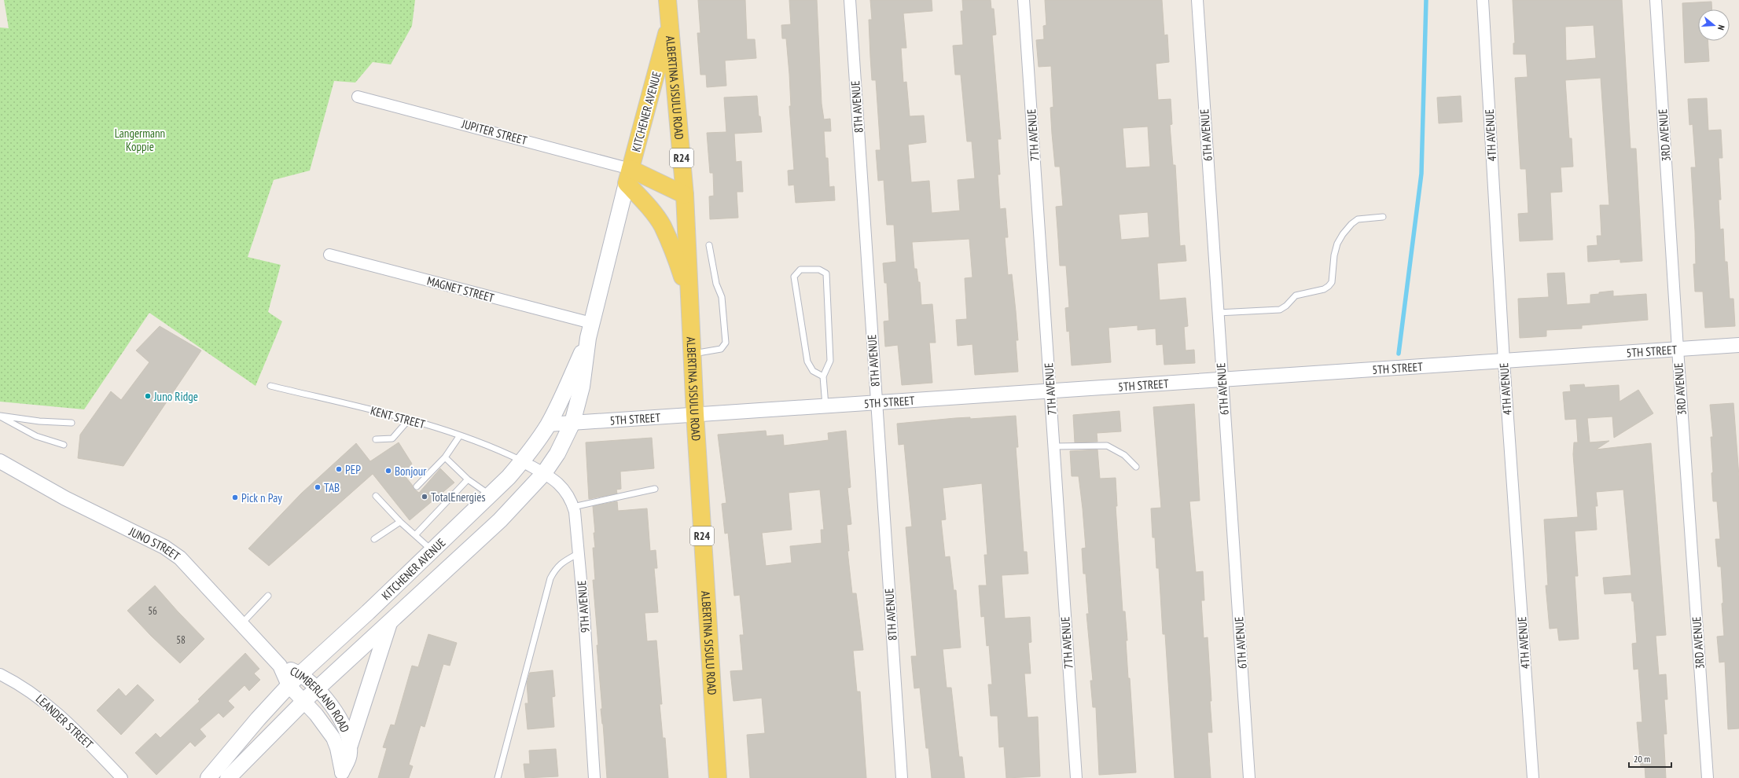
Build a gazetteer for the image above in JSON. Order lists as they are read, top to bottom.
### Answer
{
  "streets": {
    "main road": ["ALBERTINA SISULU ROAD", "KITCHENER AVENUE", "R24"],
    "street": [
      "8TH AVENUE",
      "JUPITER STREET",
      "7TH AVENUE",
      "6TH AVENUE",
      "4TH AVENUE",
      "3RD AVENUE",
      "MAGNET STREET",
      "5TH STREET",
      "JUNO STREET",
      "9TH AVENUE",
      "CUMBERLAND ROAD",
      "LEANDER STREET"
    ],
    "lane": ["KENT STREET"]
  },
  "crossings": [
    ["ALBERTINA SISULU ROAD", "KITCHENER AVENUE"],
    ["ALBERTINA SISULU ROAD", "R24"],
    ["ALBERTINA SISULU ROAD", "5TH STREET"],
    ["8TH AVENUE", "5TH STREET"],
    ["KITCHENER AVENUE", "JUPITER STREET"],
    ["KITCHENER AVENUE", "R24"],
    ["KITCHENER AVENUE", "MAGNET STREET"],
    ["KITCHENER AVENUE", "5TH STREET"],
    ["KITCHENER AVENUE", "KENT STREET"],
    ["KITCHENER AVENUE", "9TH AVENUE"],
    ["KITCHENER AVENUE", "CUMBERLAND ROAD"],
    ["JUPITER STREET", "R24"],
    ["7TH AVENUE", "5TH STREET"],
    ["6TH AVENUE", "5TH STREET"],
    ["4TH AVENUE", "5TH STREET"],
    ["3RD AVENUE", "5TH STREET"],
    ["KENT STREET", "9TH AVENUE"],
    ["JUNO STREET", "CUMBERLAND ROAD"]
  ],
  "parks": ["Langermann Koppie"],
  "places": [
    "Juno Ridge",
    "PEP",
    "Bonjour",
    "TAB",
    "TotalEnergies",
    "Pick n Pay"
  ],
  "house_numbers": ["56", "58"],
  "scale_bar": "20 m",
  "north": "right"
}
